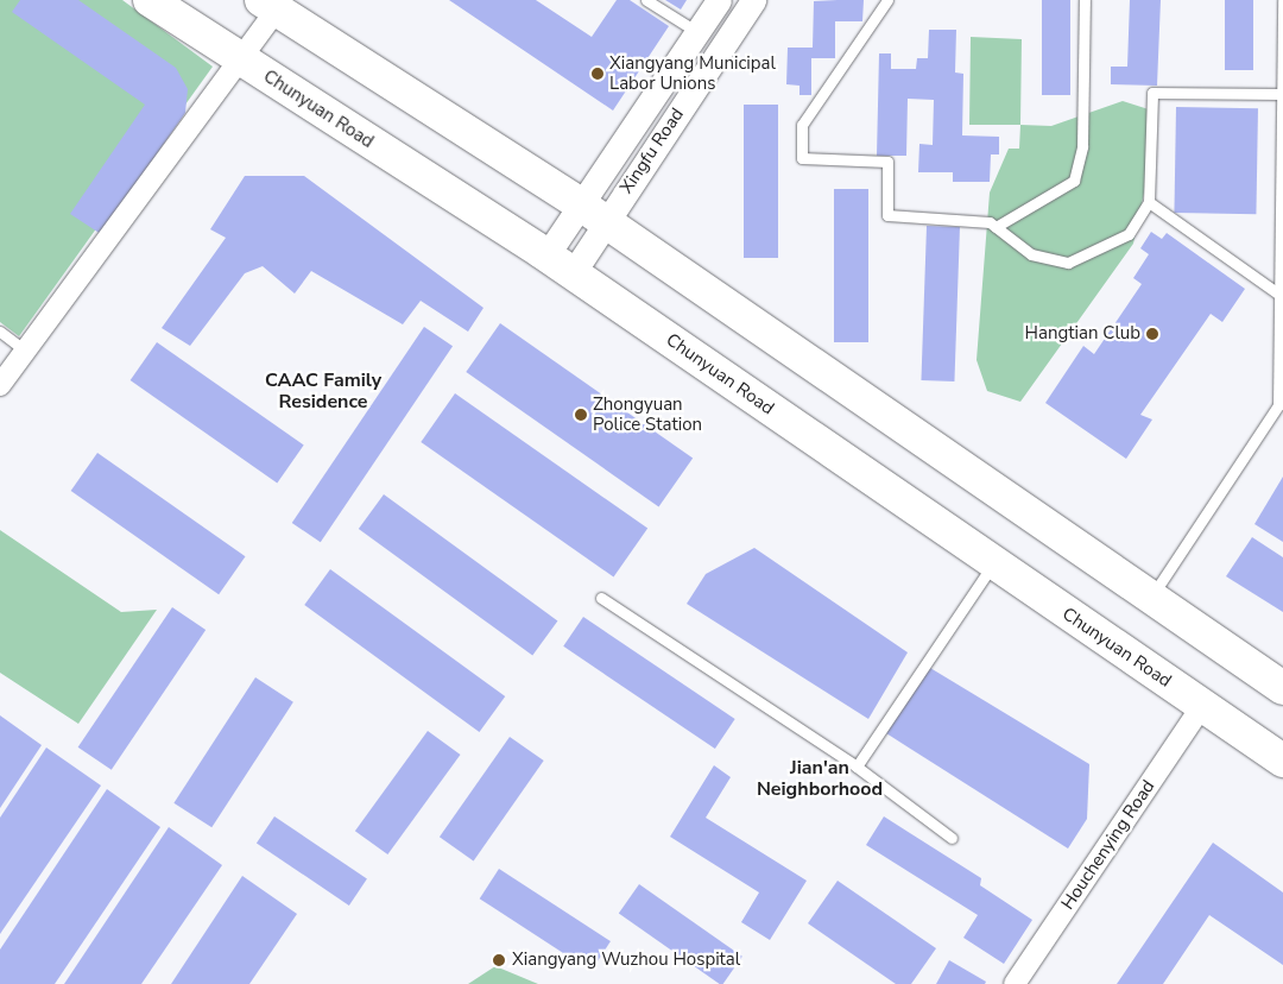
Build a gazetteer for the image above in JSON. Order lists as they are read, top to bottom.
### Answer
{
  "streets": {
    "main road": ["Chunyuan Road"],
    "street": ["Xingfu Road", "Houchenying Road"]
  },
  "crossings": [
    ["Chunyuan Road", "Xingfu Road"],
    ["Chunyuan Road", "Houchenying Road"]
  ],
  "districts": ["CAAC Family Residence", "Jian'an Neighborhood"],
  "places": [
    "Xiangyang Municipal Labor Unions",
    "Hangtian Club",
    "Zhongyuan Police Station",
    "Xiangyang Wuzhou Hospital"
  ]
}
